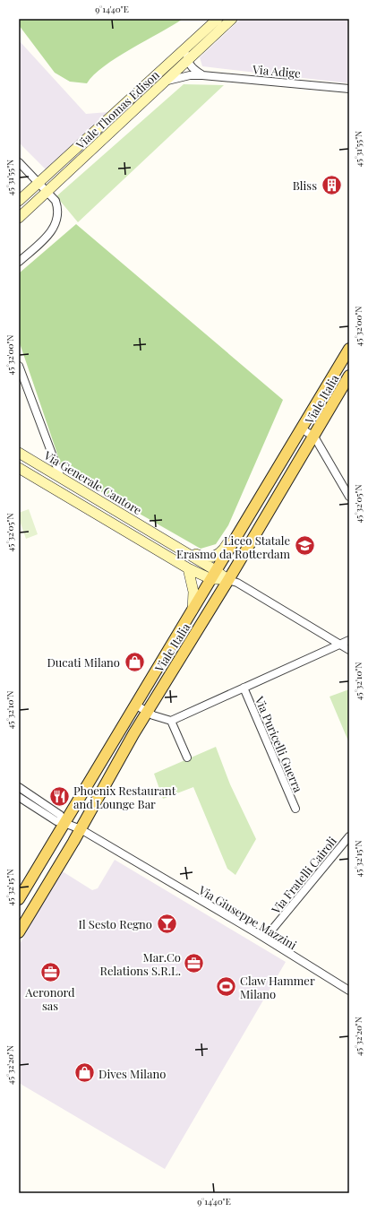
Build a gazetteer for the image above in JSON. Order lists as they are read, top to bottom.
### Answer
{
  "streets": {
    "main road": ["Viale Italia"],
    "street": [
      "Via Adige",
      "Viale Thomas Edison",
      "Via Generale Cantore",
      "Via Puricelli Guerra",
      "Via Fratelli Cairoli",
      "Via Giuseppe Mazzini"
    ]
  },
  "crossings": [
    ["Via Adige", "Viale Thomas Edison"],
    ["Viale Italia", "Via Generale Cantore"],
    ["Viale Italia", "Via Giuseppe Mazzini"],
    ["Via Generale Cantore", "Via Puricelli Guerra"],
    ["Via Fratelli Cairoli", "Via Giuseppe Mazzini"]
  ],
  "places": {
    "building": ["Bliss"],
    "school or university": ["Liceo Statale Erasmo da Rotterdam"],
    "shop": ["Ducati Milano", "Dives Milano"],
    "restaurant": ["Phoenix Restaurant and Lounge Bar"],
    "bar": ["Il Sesto Regno"],
    "office": ["Mar.Co Relations S.R.L.", "Aeronord sas"],
    "sports": ["Claw Hammer Milano"]
  },
  "coordinates": [
    "9°14'40\"E",
    "45°31'55\"N",
    "45°32'00\"N",
    "45°32'05\"N",
    "45°32'10\"N",
    "45°32'15\"N",
    "45°32'20\"N"
  ]
}
